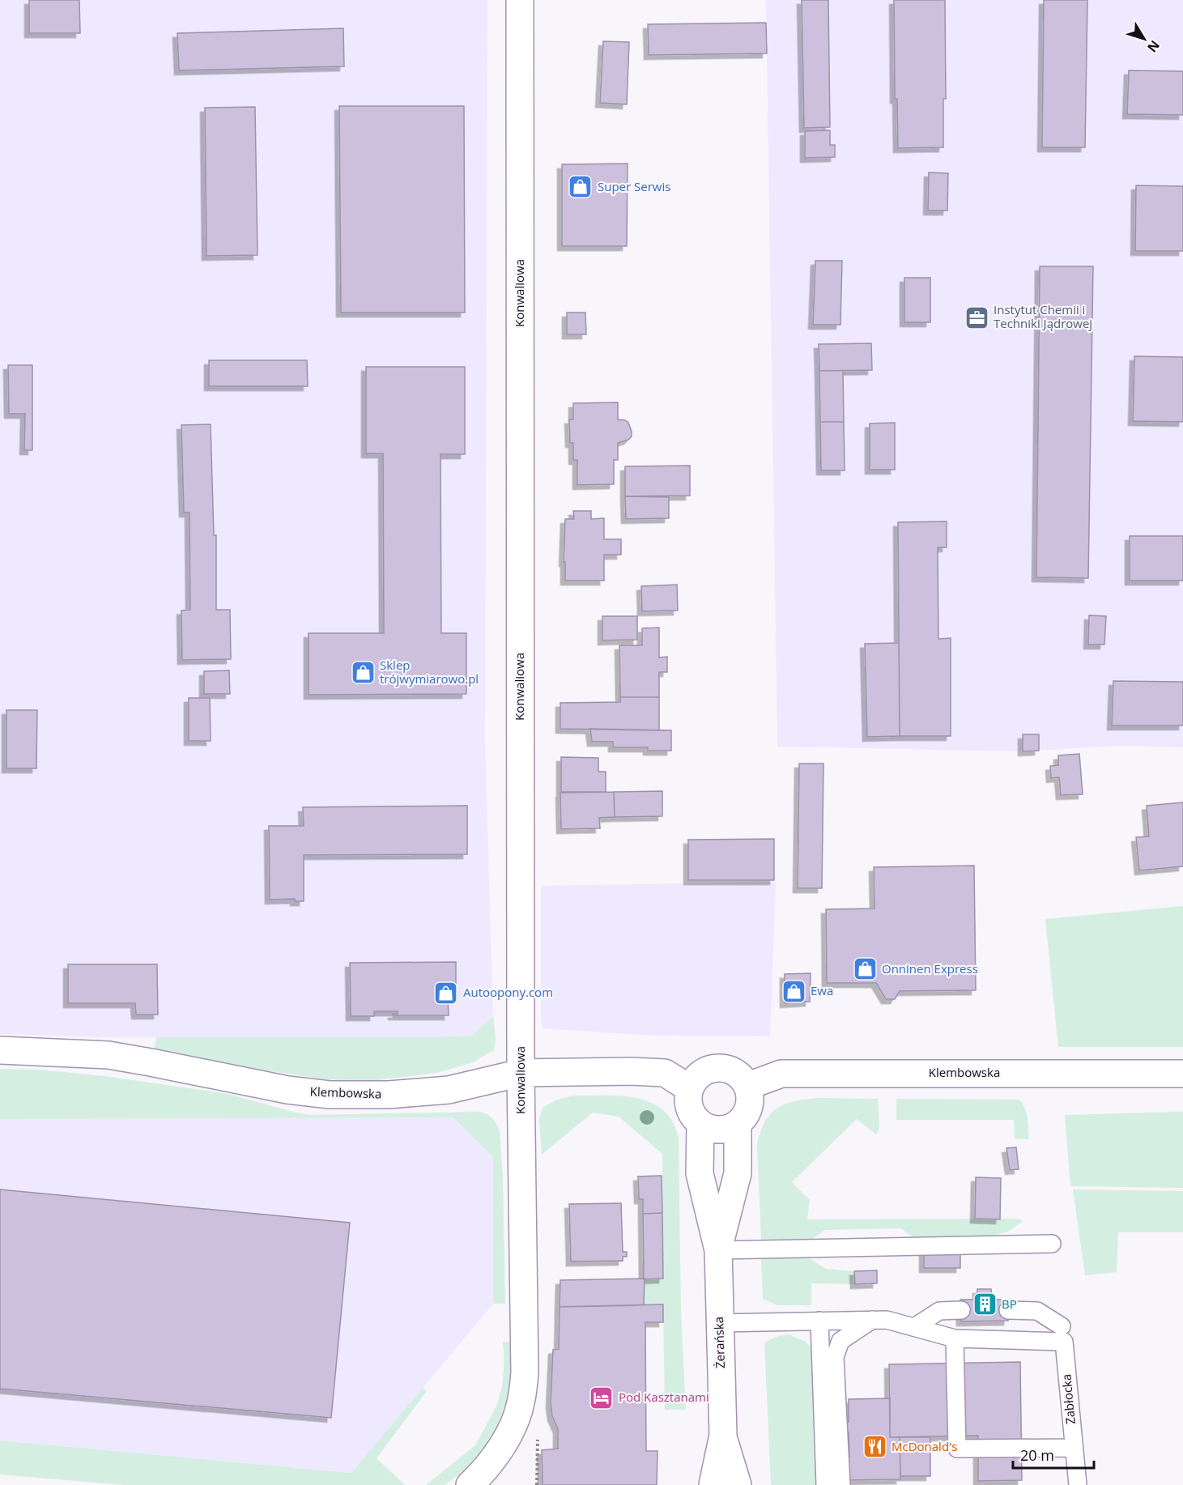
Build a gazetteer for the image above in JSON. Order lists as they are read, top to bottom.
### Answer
{
  "streets": {
    "street": ["Konwaliowa", "Klembowska", "Żerańska"],
    "lane": ["Zabłocka"]
  },
  "crossings": [
    ["Konwaliowa", "Klembowska"],
    ["Klembowska", "Żerańska"]
  ],
  "places": {
    "shop": [
      "Super Serwis",
      "Sklep trójwymiarowo.pl",
      "Onninen Express",
      "Ewa",
      "Autoopony.com"
    ],
    "office": ["Instytut Chemii i Techniki Jądrowej"],
    "building": ["BP"],
    "hotel": ["Pod Kasztanami"],
    "restaurant": ["McDonald's"]
  },
  "scale_bar": "20 m",
  "north": "bottom right"
}
